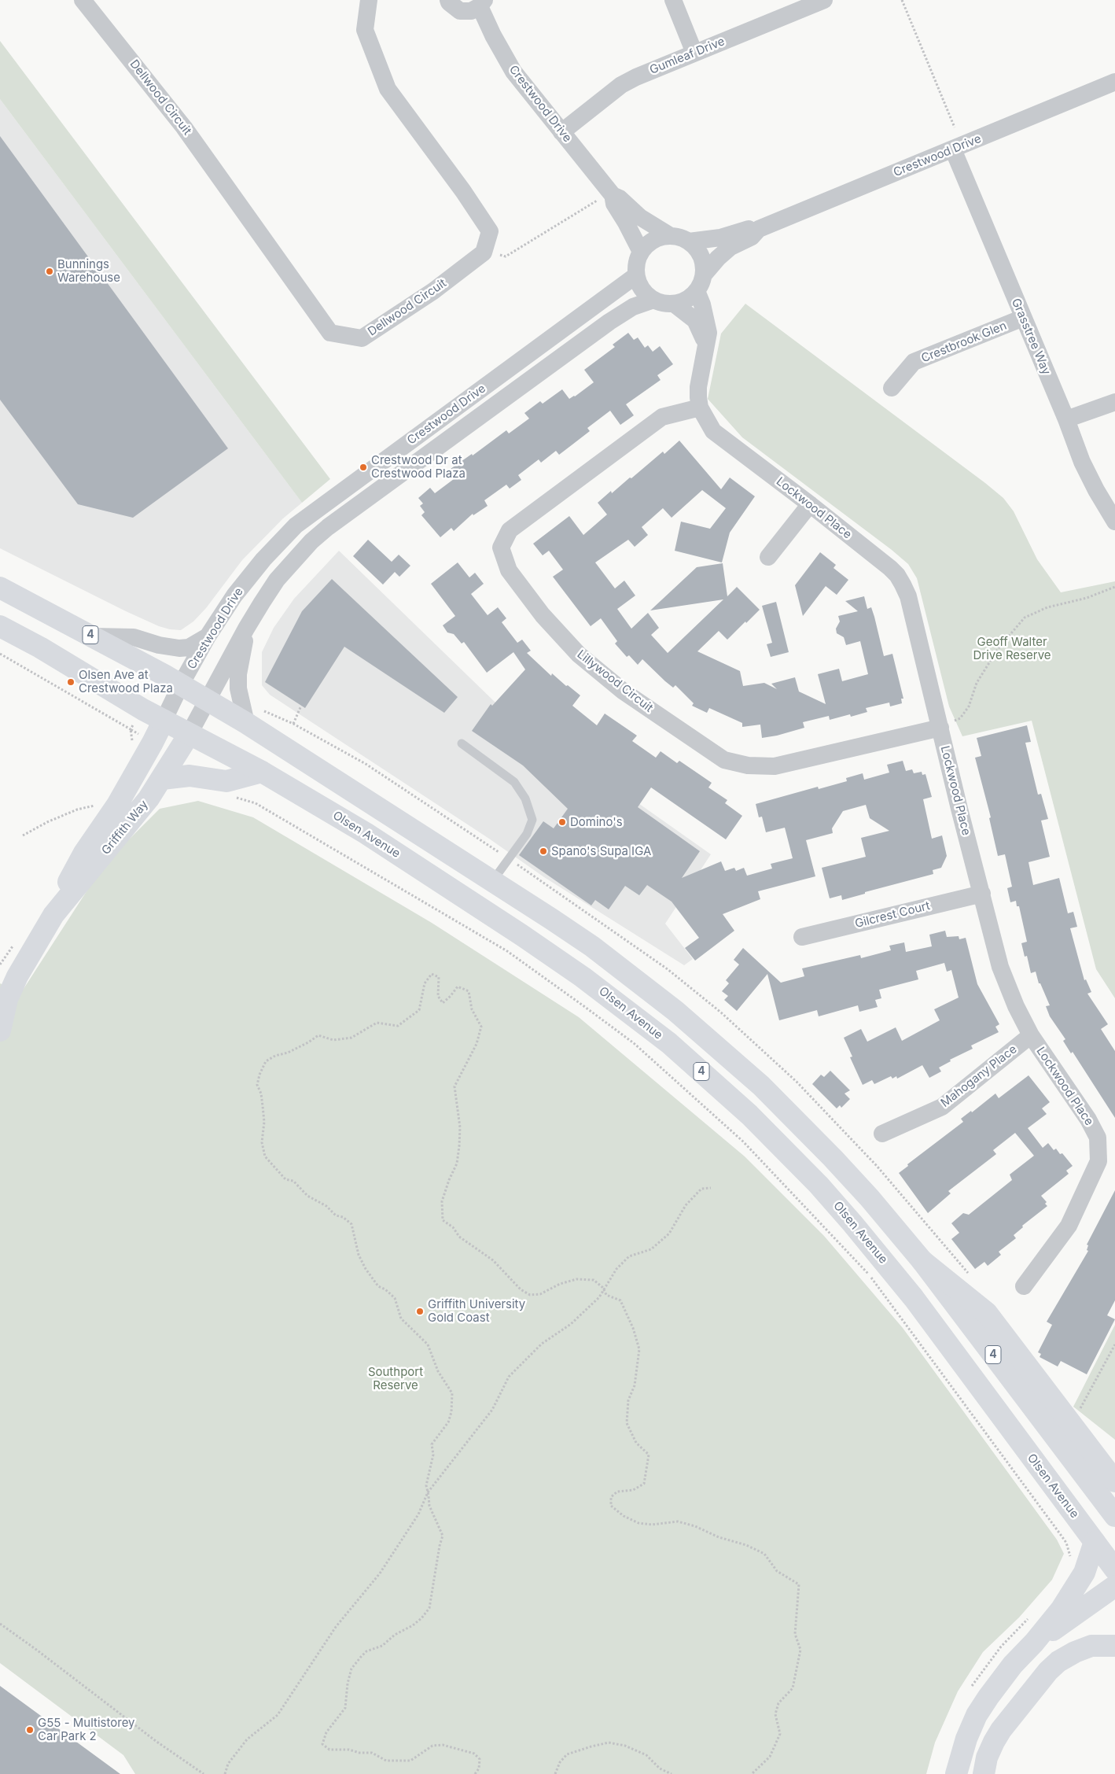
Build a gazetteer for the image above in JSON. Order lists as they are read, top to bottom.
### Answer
{
  "streets": {
    "main road": ["4", "Griffith Way", "Olsen Avenue"],
    "street": [
      "Gumleaf Drive",
      "Dellwood Circuit",
      "Crestwood Drive",
      "Grasstree Way",
      "Crestbrook Glen",
      "Lockwood Place",
      "Lillywood Circuit",
      "Gilcrest Court",
      "Mahogany Place"
    ]
  },
  "crossings": [
    ["Gumleaf Drive", "Crestwood Drive"],
    ["Crestwood Drive", "Grasstree Way"],
    ["Crestwood Drive", "Lockwood Place"],
    ["Crestwood Drive", "4"],
    ["Crestwood Drive", "Griffith Way"],
    ["Crestwood Drive", "Olsen Avenue"],
    ["Grasstree Way", "Crestbrook Glen"],
    ["Lockwood Place", "Lillywood Circuit"],
    ["Lockwood Place", "Gilcrest Court"],
    ["Lockwood Place", "Mahogany Place"],
    ["Griffith Way", "Olsen Avenue"]
  ],
  "parks": ["Geoff Walter Drive Reserve", "Southport Reserve"],
  "places": [
    "Bunnings Warehouse",
    "Crestwood Dr at Crestwood Plaza",
    "Olsen Ave at Crestwood Plaza",
    "Domino's",
    "Spano's Supa IGA",
    "Griffith University Gold Coast",
    "G55 - Multistorey Car Park 2"
  ]
}
